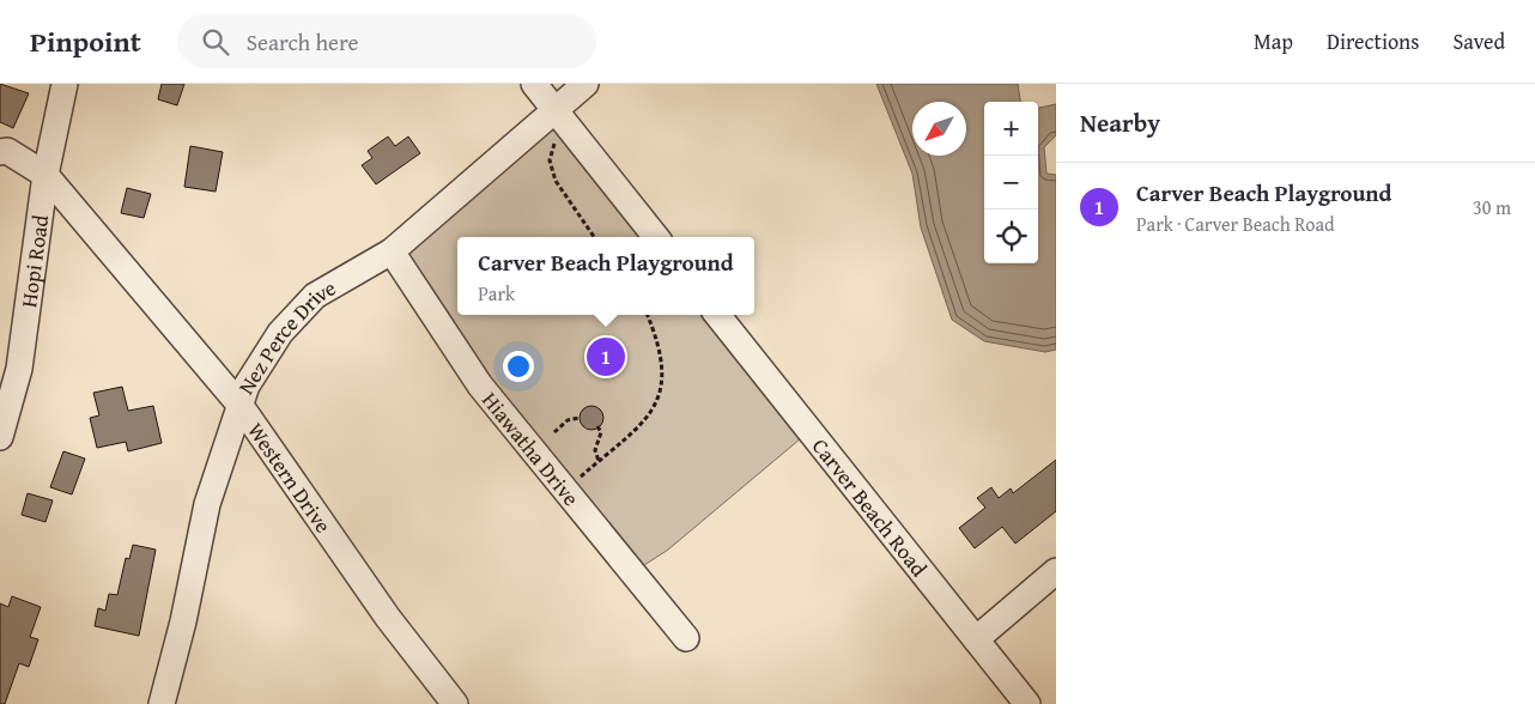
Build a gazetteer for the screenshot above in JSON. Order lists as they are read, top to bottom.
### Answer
{
  "streets": {
    "street": [
      "Hopi Road",
      "Nez Perce Drive",
      "Hiawatha Drive",
      "Western Drive",
      "Carver Beach Road"
    ]
  },
  "crossings": [
    ["Hopi Road", "Western Drive"],
    ["Nez Perce Drive", "Hiawatha Drive"],
    ["Nez Perce Drive", "Western Drive"]
  ],
  "north": "bottom left",
  "page": {
    "header": "Pinpoint",
    "search": "Search here",
    "nav": ["Map", "Directions", "Saved"],
    "heading": "Nearby",
    "map_buttons": ["+", "−"],
    "list": [
      {
        "mark": "1",
        "name": "Carver Beach Playground",
        "note": "Park · Carver Beach Road",
        "value": "30 m"
      }
    ],
    "popup": ["Carver Beach Playground", "Park"],
    "pins": "1"
  }
}
